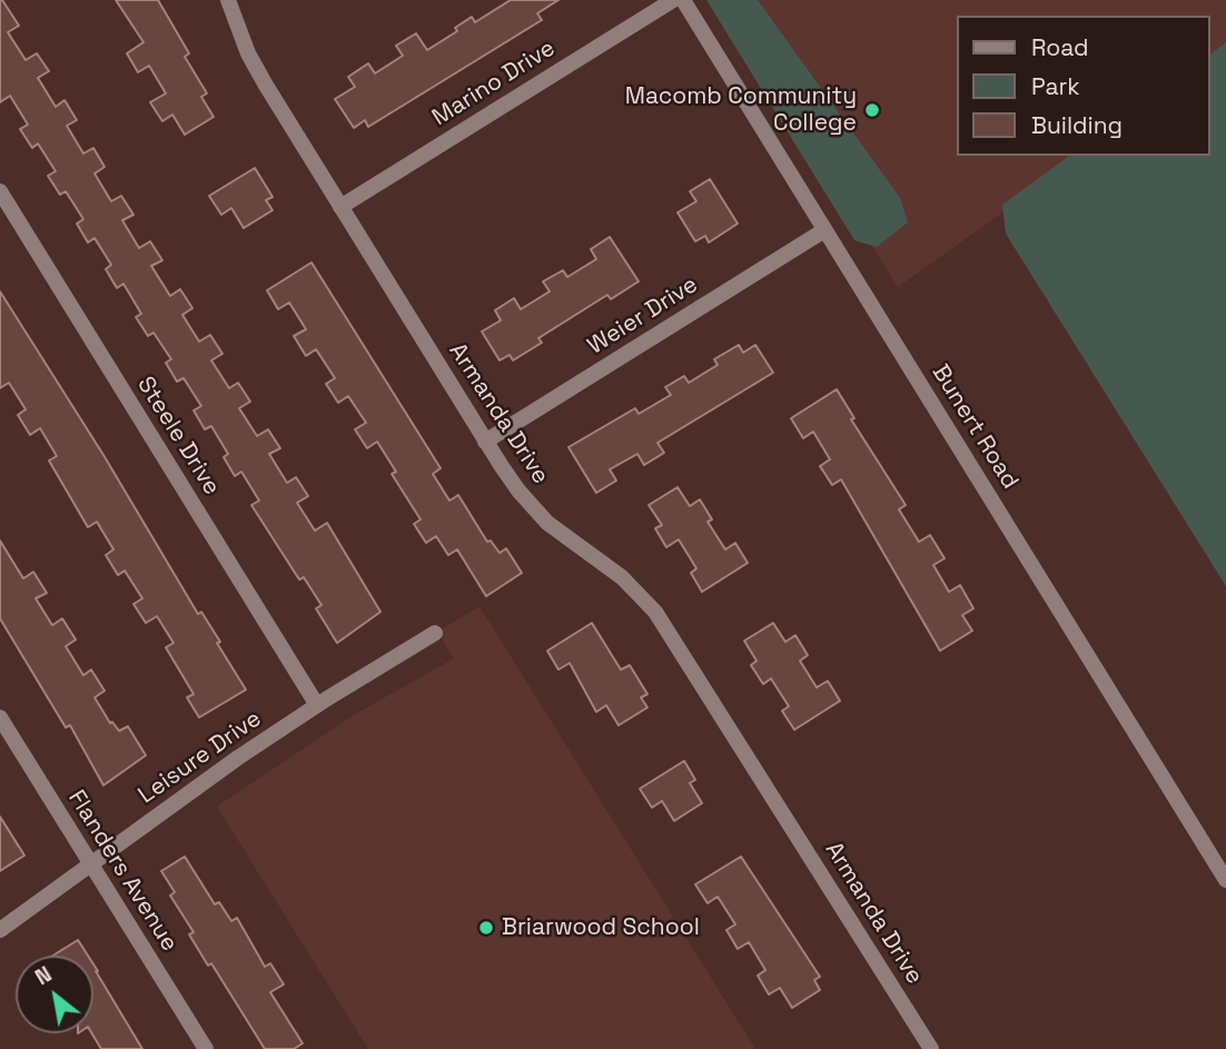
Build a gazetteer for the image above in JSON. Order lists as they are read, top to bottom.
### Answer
{
  "streets": {
    "street": [
      "Marino Drive",
      "Weier Drive",
      "Armanda Drive",
      "Bunert Road",
      "Steele Drive",
      "Leisure Drive",
      "Flanders Avenue"
    ]
  },
  "crossings": [
    ["Marino Drive", "Armanda Drive"],
    ["Weier Drive", "Armanda Drive"],
    ["Weier Drive", "Bunert Road"],
    ["Steele Drive", "Leisure Drive"],
    ["Leisure Drive", "Flanders Avenue"]
  ],
  "places": ["Macomb Community College", "Briarwood School"],
  "legend": ["Road", "Park", "Building"],
  "north": "top left"
}
